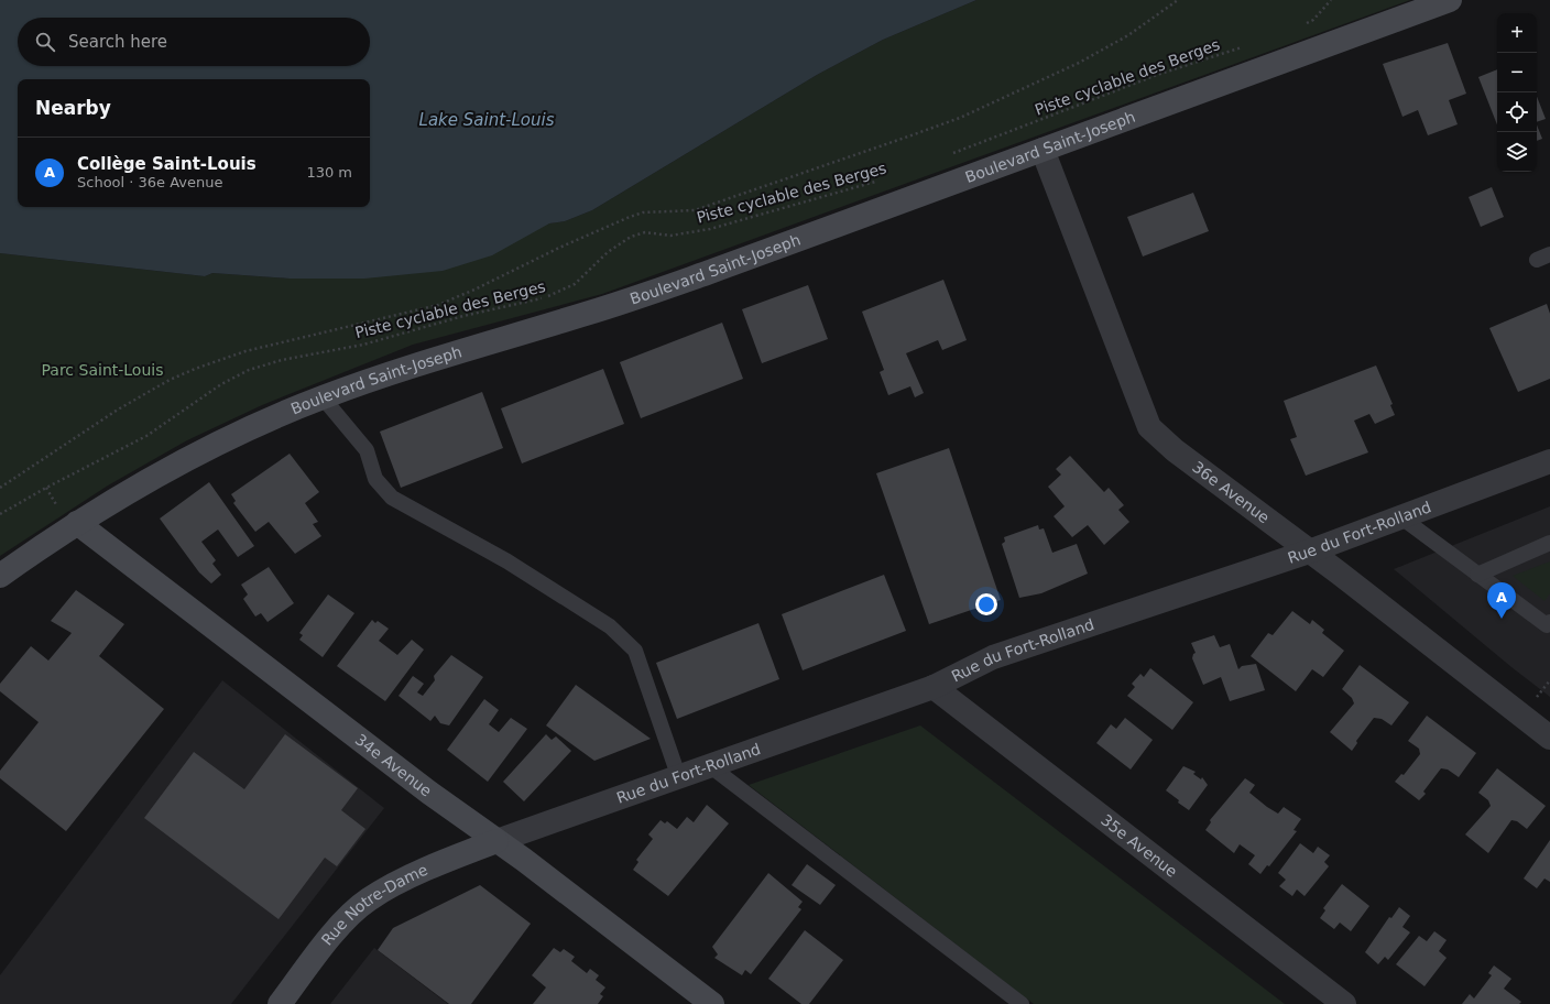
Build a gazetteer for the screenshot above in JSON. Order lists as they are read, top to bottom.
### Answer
{
  "streets": {
    "street": [
      "Boulevard Saint-Joseph",
      "36e Avenue",
      "Rue du Fort-Rolland",
      "34e Avenue",
      "35e Avenue",
      "Rue Notre-Dame"
    ],
    "path": ["Piste cyclable des Berges"]
  },
  "crossings": [
    ["Boulevard Saint-Joseph", "36e Avenue"],
    ["Boulevard Saint-Joseph", "34e Avenue"],
    ["36e Avenue", "Rue du Fort-Rolland"],
    ["Rue du Fort-Rolland", "34e Avenue"],
    ["Rue du Fort-Rolland", "35e Avenue"],
    ["Rue du Fort-Rolland", "Rue Notre-Dame"],
    ["34e Avenue", "Rue Notre-Dame"]
  ],
  "water": ["Lake Saint-Louis"],
  "parks": ["Parc Saint-Louis"],
  "page": {
    "map_buttons": ["+", "−"],
    "search": "Search here",
    "heading": "Nearby",
    "list": [
      {
        "mark": "A",
        "name": "Collège Saint-Louis",
        "note": "School · 36e Avenue",
        "value": "130 m"
      }
    ],
    "pins": "A"
  }
}
